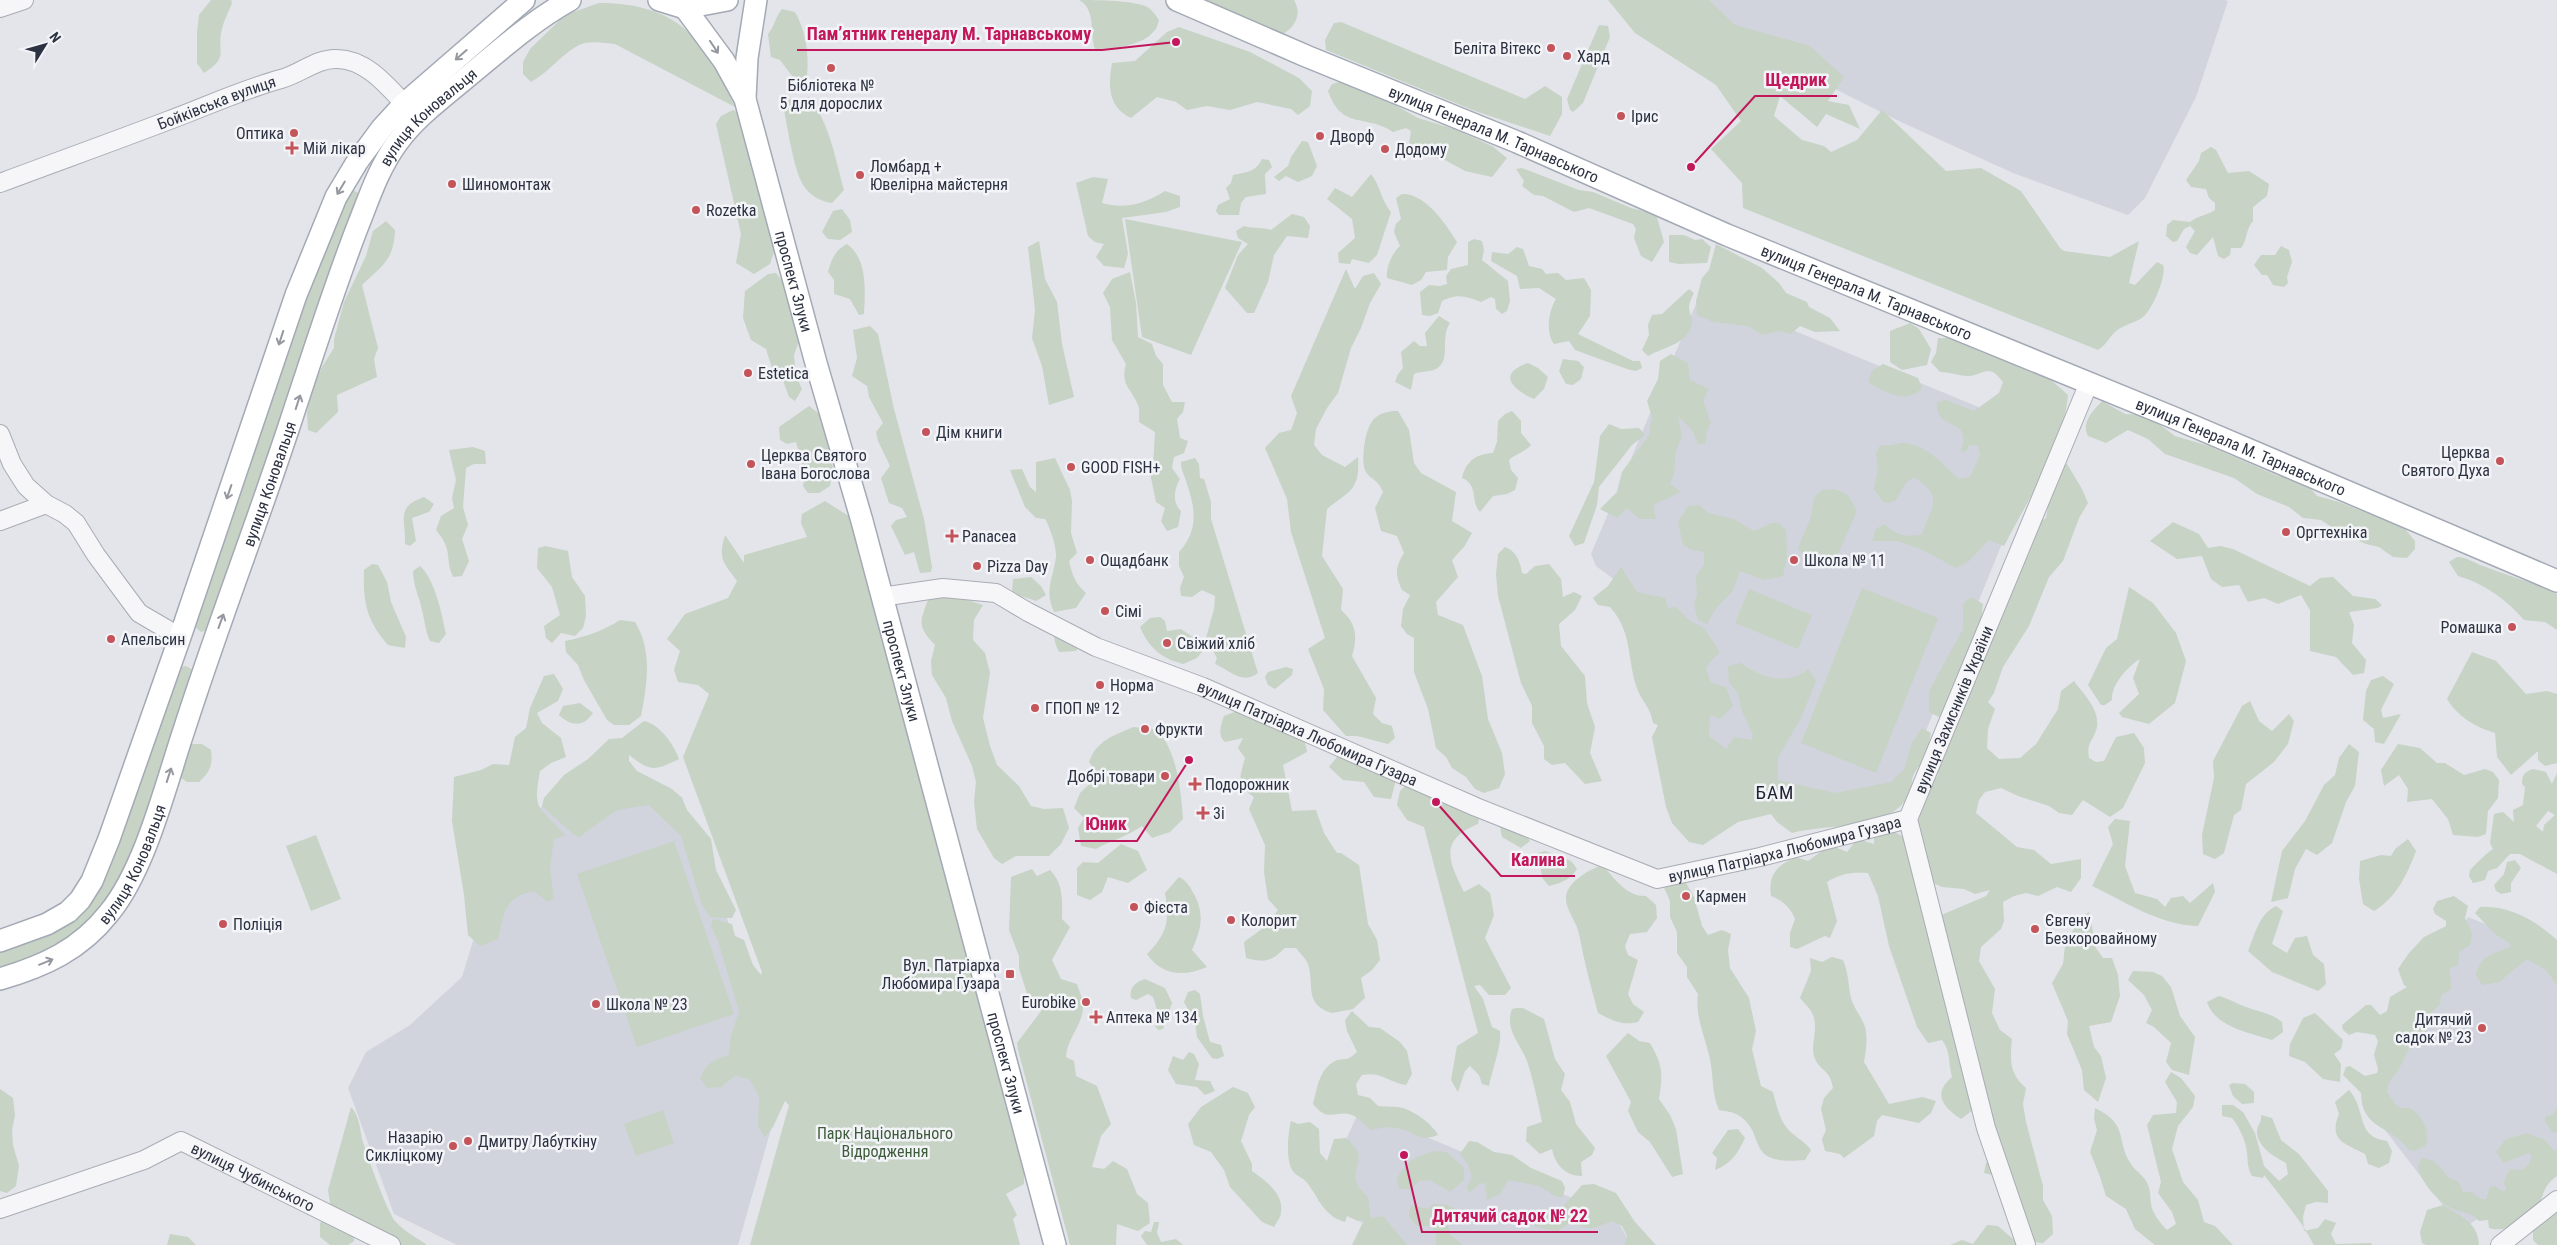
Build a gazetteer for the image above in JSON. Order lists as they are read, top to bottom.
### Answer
{
  "streets": {
    "main road": ["вулиця Коновальця", "вулиця Генерала М. Тарнавського", "проспект Злуки"],
    "street": [
      "Бойківська вулиця",
      "вулиця Захисників України",
      "вулиця Патріарха Любомира Гузара",
      "вулиця Чубинського"
    ]
  },
  "crossings": [
    ["Бойківська вулиця", "вулиця Коновальця"],
    ["вулиця Генерала М. Тарнавського", "вулиця Захисників України"],
    ["проспект Злуки", "вулиця Патріарха Любомира Гузара"],
    ["вулиця Захисників України", "вулиця Патріарха Любомира Гузара"]
  ],
  "districts": ["БАМ"],
  "parks": ["Парк Національного Відродження"],
  "places": {
    "other": [
      "Пам’ятник генералу М. Тарнавському",
      "Беліта Вітекс",
      "Хард",
      "Бібліотека № 5 для дорослих",
      "Ірис",
      "Оптика",
      "Дворф",
      "Додому",
      "Щедрик",
      "Ломбард + Ювелірна майстерня",
      "Шиномонтаж",
      "Rozetka",
      "Estetica",
      "Дім книги",
      "Церква Святого Духа",
      "Церква Святого Івана Богослова",
      "GOOD FISH+",
      "Оргтехніка",
      "Ощадбанк",
      "Школа № 11",
      "Pizza Day",
      "Сімі",
      "Ромашка",
      "Апельсин",
      "Свіжий хліб",
      "Норма",
      "ГПОП № 12",
      "Фрукти",
      "Юник",
      "Добрі товари",
      "Калина",
      "Кармен",
      "Фієста",
      "Колорит",
      "Поліція",
      "Євгену Безкоровайному",
      "Eurobike",
      "Школа № 23",
      "Дитячий садок № 23",
      "Дмитру Лабуткіну",
      "Назарію Сикліцкому",
      "Дитячий садок № 22"
    ],
    "health": [
      "Мій лікар",
      "Panacea",
      "Подорожник",
      "3і",
      "Аптека № 134"
    ],
    "transit": ["Вул. Патріарха Любомира Гузара"]
  },
  "north": "top right"
}
